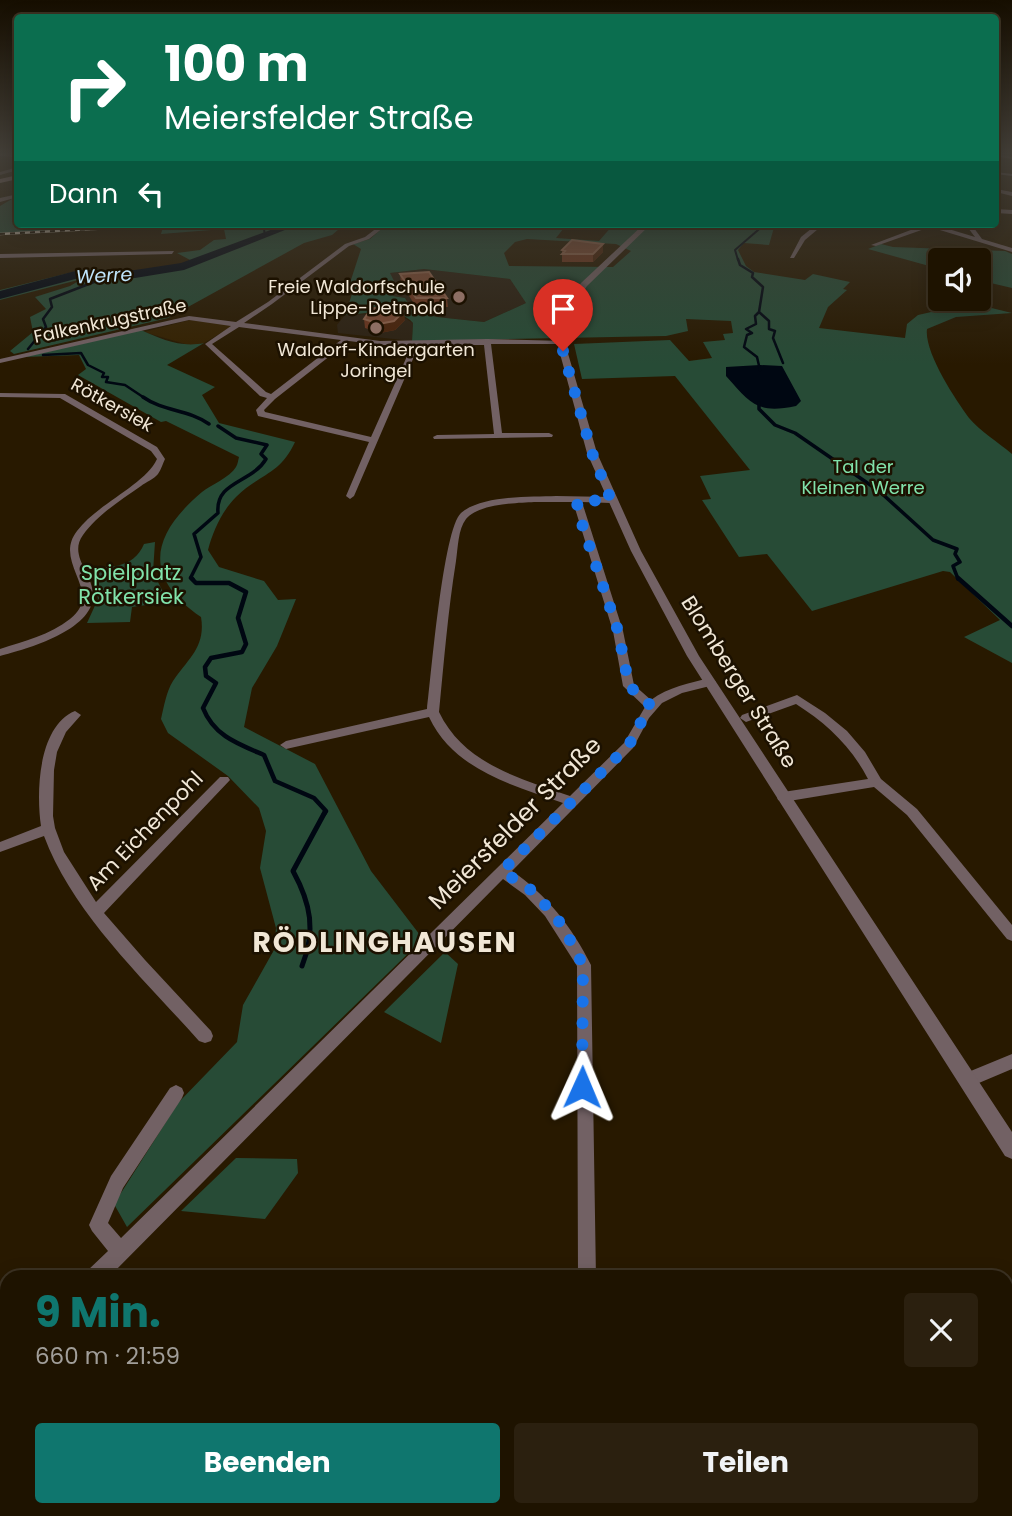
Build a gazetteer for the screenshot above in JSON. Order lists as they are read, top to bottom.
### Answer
{
  "streets": {
    "street": [
      "Falkenkrugstraße",
      "Rötkersiek",
      "Blomberger Straße",
      "Meiersfelder Straße",
      "Am Eichenpohl"
    ]
  },
  "crossings": [
    ["Falkenkrugstraße", "Blomberger Straße"]
  ],
  "districts": ["RÖDLINGHAUSEN"],
  "water": ["Werre"],
  "parks": ["Tal der Kleinen Werre", "Spielplatz Rötkersiek"],
  "places": ["Freie Waldorfschule Lippe-Detmold", "Waldorf-Kindergarten Joringel"],
  "page": {
    "turn": ["100 m", "Meiersfelder Straße"],
    "then": "Dann",
    "heading": ["9 Min.", "660 m · 21:59"],
    "buttons": ["Beenden", "Teilen"]
  }
}
